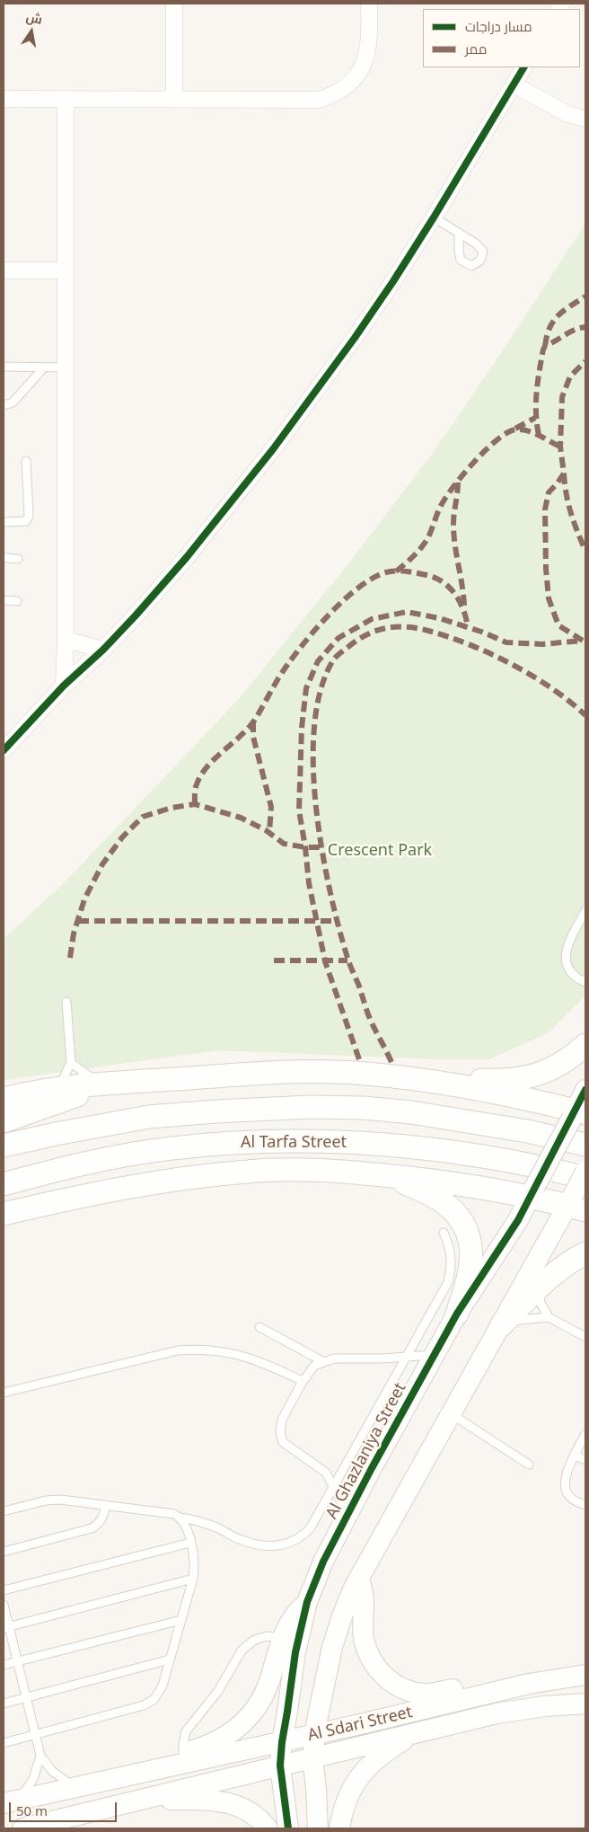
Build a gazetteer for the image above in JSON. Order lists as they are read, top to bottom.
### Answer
{
  "streets": {
    "main road": ["Al Tarfa Street"],
    "street": ["Al Ghazlaniya Street", "Al Sdari Street"]
  },
  "crossings": [
    ["Al Ghazlaniya Street", "Al Sdari Street"]
  ],
  "parks": ["Crescent Park"],
  "legend": ["مسار دراجات", "ممر"],
  "scale_bar": "50 m",
  "north": "top"
}
